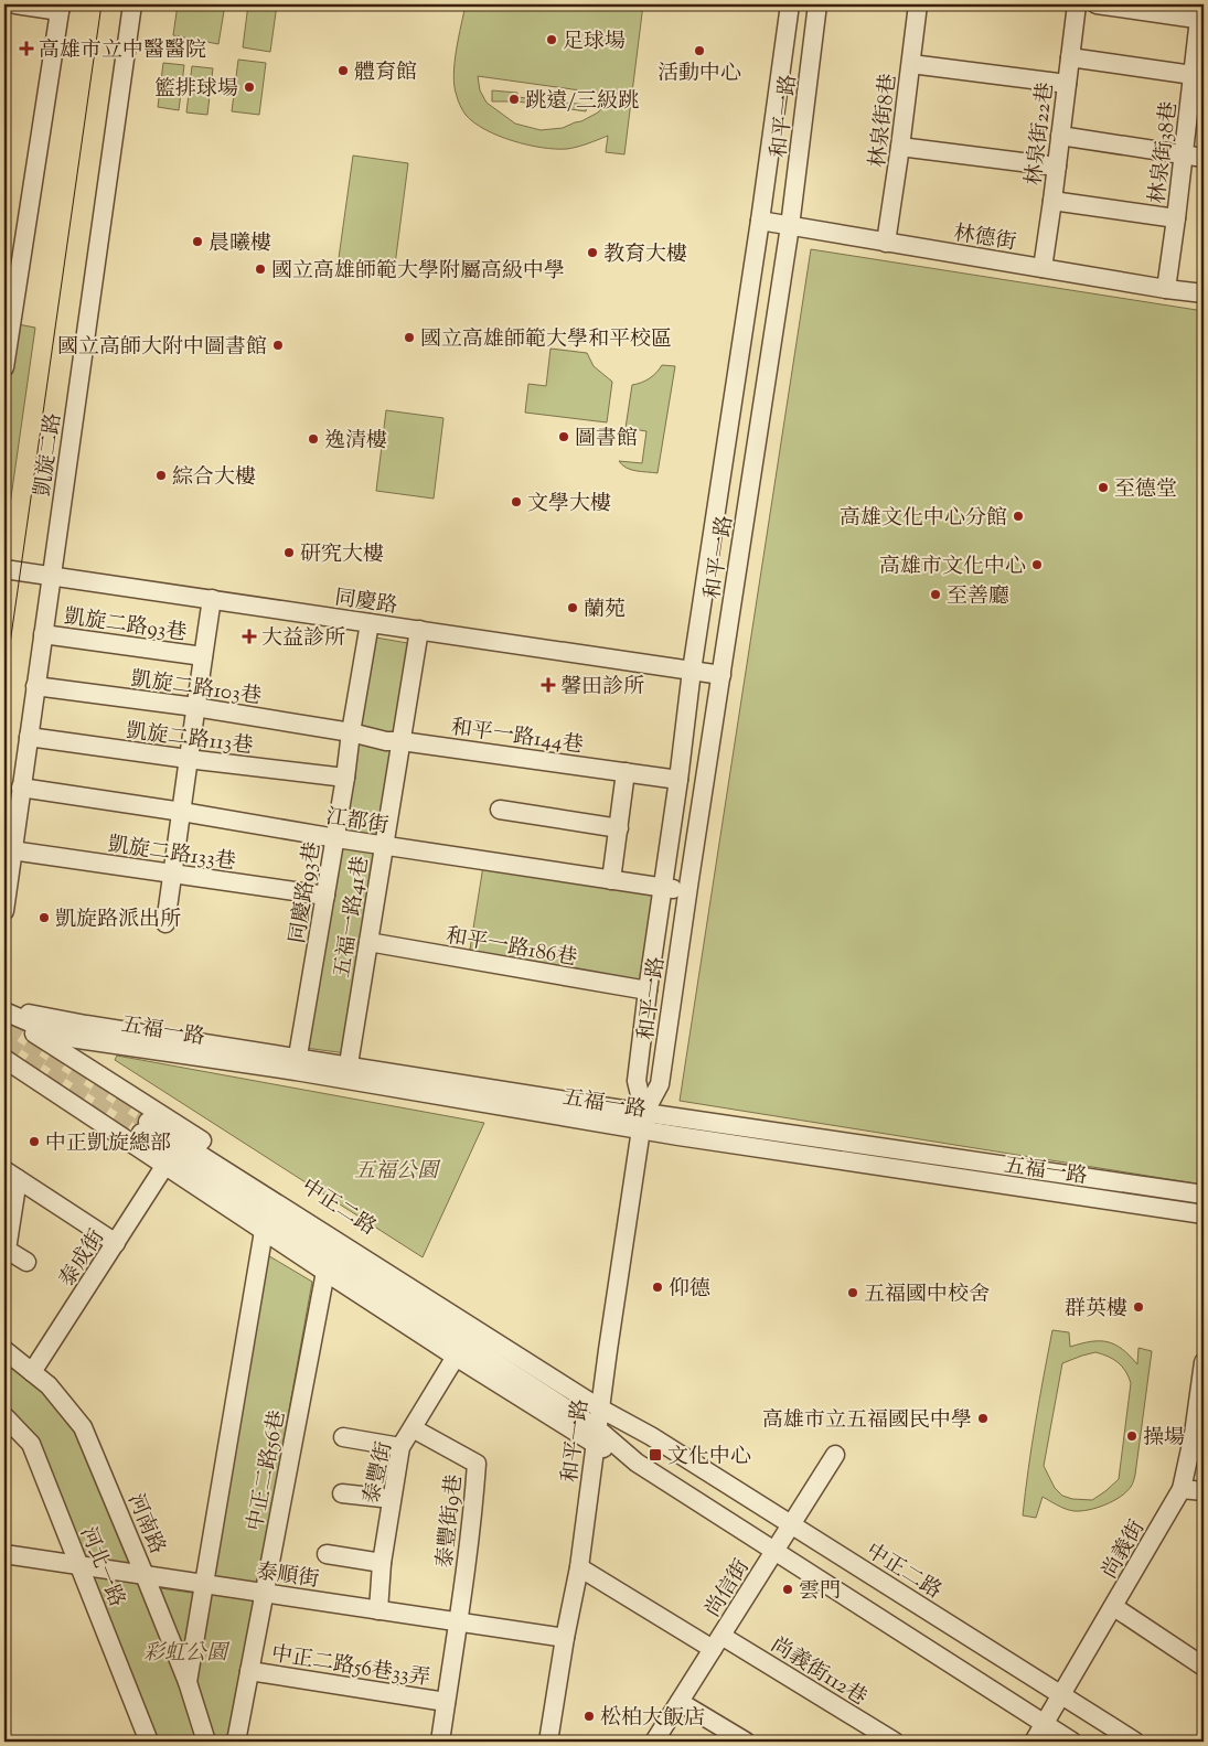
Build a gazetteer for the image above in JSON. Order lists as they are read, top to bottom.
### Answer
{
  "streets": {
    "street": [
      "和平一路",
      "林泉街8巷",
      "林泉街22巷",
      "林泉街38巷",
      "林德街",
      "凱旋二路",
      "同慶路",
      "凱旋二路93巷",
      "凱旋二路103巷",
      "和平一路144巷",
      "凱旋二路113巷",
      "江都街",
      "凱旋二路133巷",
      "同慶路93巷",
      "五福一路41巷",
      "和平一路186巷",
      "五福一路",
      "中正二路",
      "泰成街",
      "中正二路56巷",
      "泰豐街",
      "泰豐街9巷",
      "河南路",
      "尚義街",
      "河北一路",
      "泰順街",
      "尚信街",
      "中正二路56巷33弄",
      "尚義街112巷"
    ]
  },
  "crossings": [
    ["和平一路", "林德街"],
    ["和平一路", "同慶路"],
    ["和平一路", "和平一路144巷"],
    ["和平一路", "江都街"],
    ["和平一路", "和平一路186巷"],
    ["和平一路", "五福一路"],
    ["和平一路", "中正二路"],
    ["和平一路", "泰順街"],
    ["和平一路", "尚義街112巷"],
    ["林泉街8巷", "林德街"],
    ["林泉街22巷", "林德街"],
    ["林泉街38巷", "林德街"],
    ["凱旋二路", "同慶路"],
    ["凱旋二路", "凱旋二路93巷"],
    ["凱旋二路", "凱旋二路103巷"],
    ["凱旋二路", "凱旋二路113巷"],
    ["凱旋二路", "江都街"],
    ["凱旋二路", "凱旋二路133巷"],
    ["同慶路", "同慶路93巷"],
    ["同慶路", "五福一路41巷"],
    ["凱旋二路103巷", "和平一路144巷"],
    ["凱旋二路103巷", "同慶路93巷"],
    ["和平一路144巷", "同慶路93巷"],
    ["和平一路144巷", "五福一路41巷"],
    ["凱旋二路113巷", "同慶路93巷"],
    ["江都街", "同慶路93巷"],
    ["江都街", "五福一路41巷"],
    ["凱旋二路133巷", "同慶路93巷"],
    ["同慶路93巷", "五福一路"],
    ["五福一路41巷", "和平一路186巷"],
    ["五福一路41巷", "五福一路"],
    ["五福一路", "中正二路"],
    ["中正二路", "泰成街"],
    ["中正二路", "中正二路56巷"],
    ["中正二路", "泰豐街"],
    ["中正二路", "尚義街"],
    ["中正二路", "尚信街"],
    ["泰成街", "河南路"],
    ["中正二路56巷", "河南路"],
    ["中正二路56巷", "泰順街"],
    ["中正二路56巷", "中正二路56巷33弄"],
    ["泰豐街", "泰豐街9巷"],
    ["泰豐街", "泰順街"],
    ["泰豐街9巷", "泰順街"],
    ["河南路", "泰順街"],
    ["河北一路", "泰順街"],
    ["尚信街", "尚義街112巷"]
  ],
  "parks": ["五福公園", "彩虹公園"],
  "places": {
    "other": [
      "足球場",
      "活動中心",
      "體育館",
      "籃排球場",
      "跳遠/三級跳",
      "晨曦樓",
      "教育大樓",
      "國立高雄師範大學附屬高級中學",
      "國立高雄師範大學和平校區",
      "國立高師大附中圖書館",
      "圖書館",
      "逸清樓",
      "綜合大樓",
      "至德堂",
      "文學大樓",
      "高雄文化中心分館",
      "研究大樓",
      "高雄市文化中心",
      "至善廳",
      "蘭苑",
      "凱旋路派出所",
      "中正凱旋總部",
      "仰德",
      "五福國中校舍",
      "群英樓",
      "高雄市立五福國民中學",
      "操場",
      "雲門",
      "松柏大飯店"
    ],
    "health": ["高雄市立中醫醫院", "大益診所", "馨田診所"],
    "transit": ["文化中心"]
  }
}
